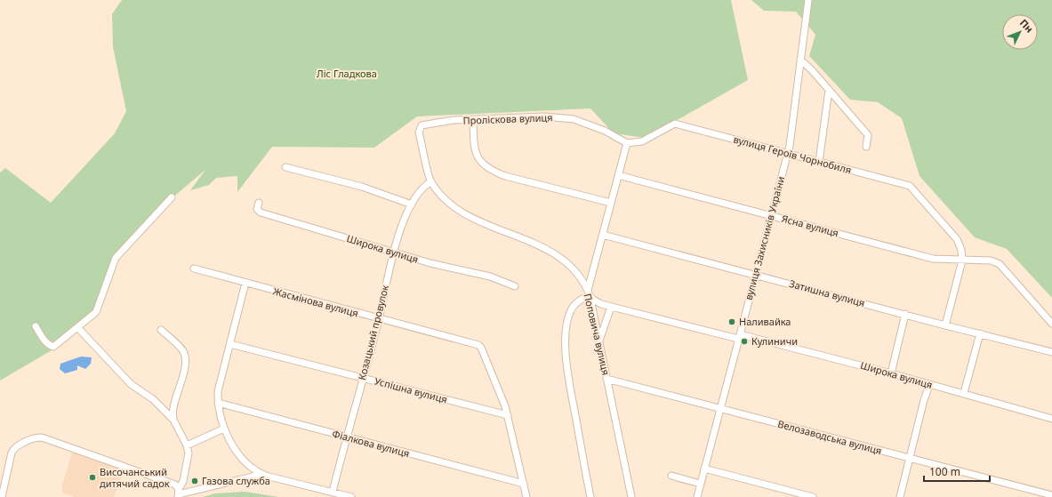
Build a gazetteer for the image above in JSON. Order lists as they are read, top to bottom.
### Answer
{
  "streets": {
    "street": [
      "Проліскова вулиця",
      "вулиця Героїв Чорнобиля",
      "Ясна вулиця",
      "вулиця Захисників України",
      "Широка вулиця",
      "Затишна вулиця",
      "Жасмінова вулиця",
      "Козацький провулок",
      "Поповича вулиця",
      "Успішна вулиця",
      "Велозаводська вулиця",
      "Фіалкова вулиця"
    ]
  },
  "crossings": [
    ["Проліскова вулиця", "вулиця Героїв Чорнобиля"],
    ["Проліскова вулиця", "Поповича вулиця"],
    ["вулиця Героїв Чорнобиля", "Ясна вулиця"],
    ["вулиця Героїв Чорнобиля", "вулиця Захисників України"],
    ["Ясна вулиця", "вулиця Захисників України"],
    ["вулиця Захисників України", "Широка вулиця"],
    ["вулиця Захисників України", "Затишна вулиця"],
    ["вулиця Захисників України", "Велозаводська вулиця"],
    ["Широка вулиця", "Козацький провулок"],
    ["Широка вулиця", "Поповича вулиця"],
    ["Жасмінова вулиця", "Козацький провулок"],
    ["Жасмінова вулиця", "Успішна вулиця"],
    ["Козацький провулок", "Поповича вулиця"],
    ["Козацький провулок", "Успішна вулиця"],
    ["Козацький провулок", "Фіалкова вулиця"],
    ["Поповича вулиця", "Велозаводська вулиця"]
  ],
  "parks": ["Ліс Гладкова"],
  "places": [
    "Наливайка",
    "Кулиничи",
    "Височанський дитячий садок",
    "Газова служба"
  ],
  "scale_bar": "100 m",
  "north": "top right"
}
